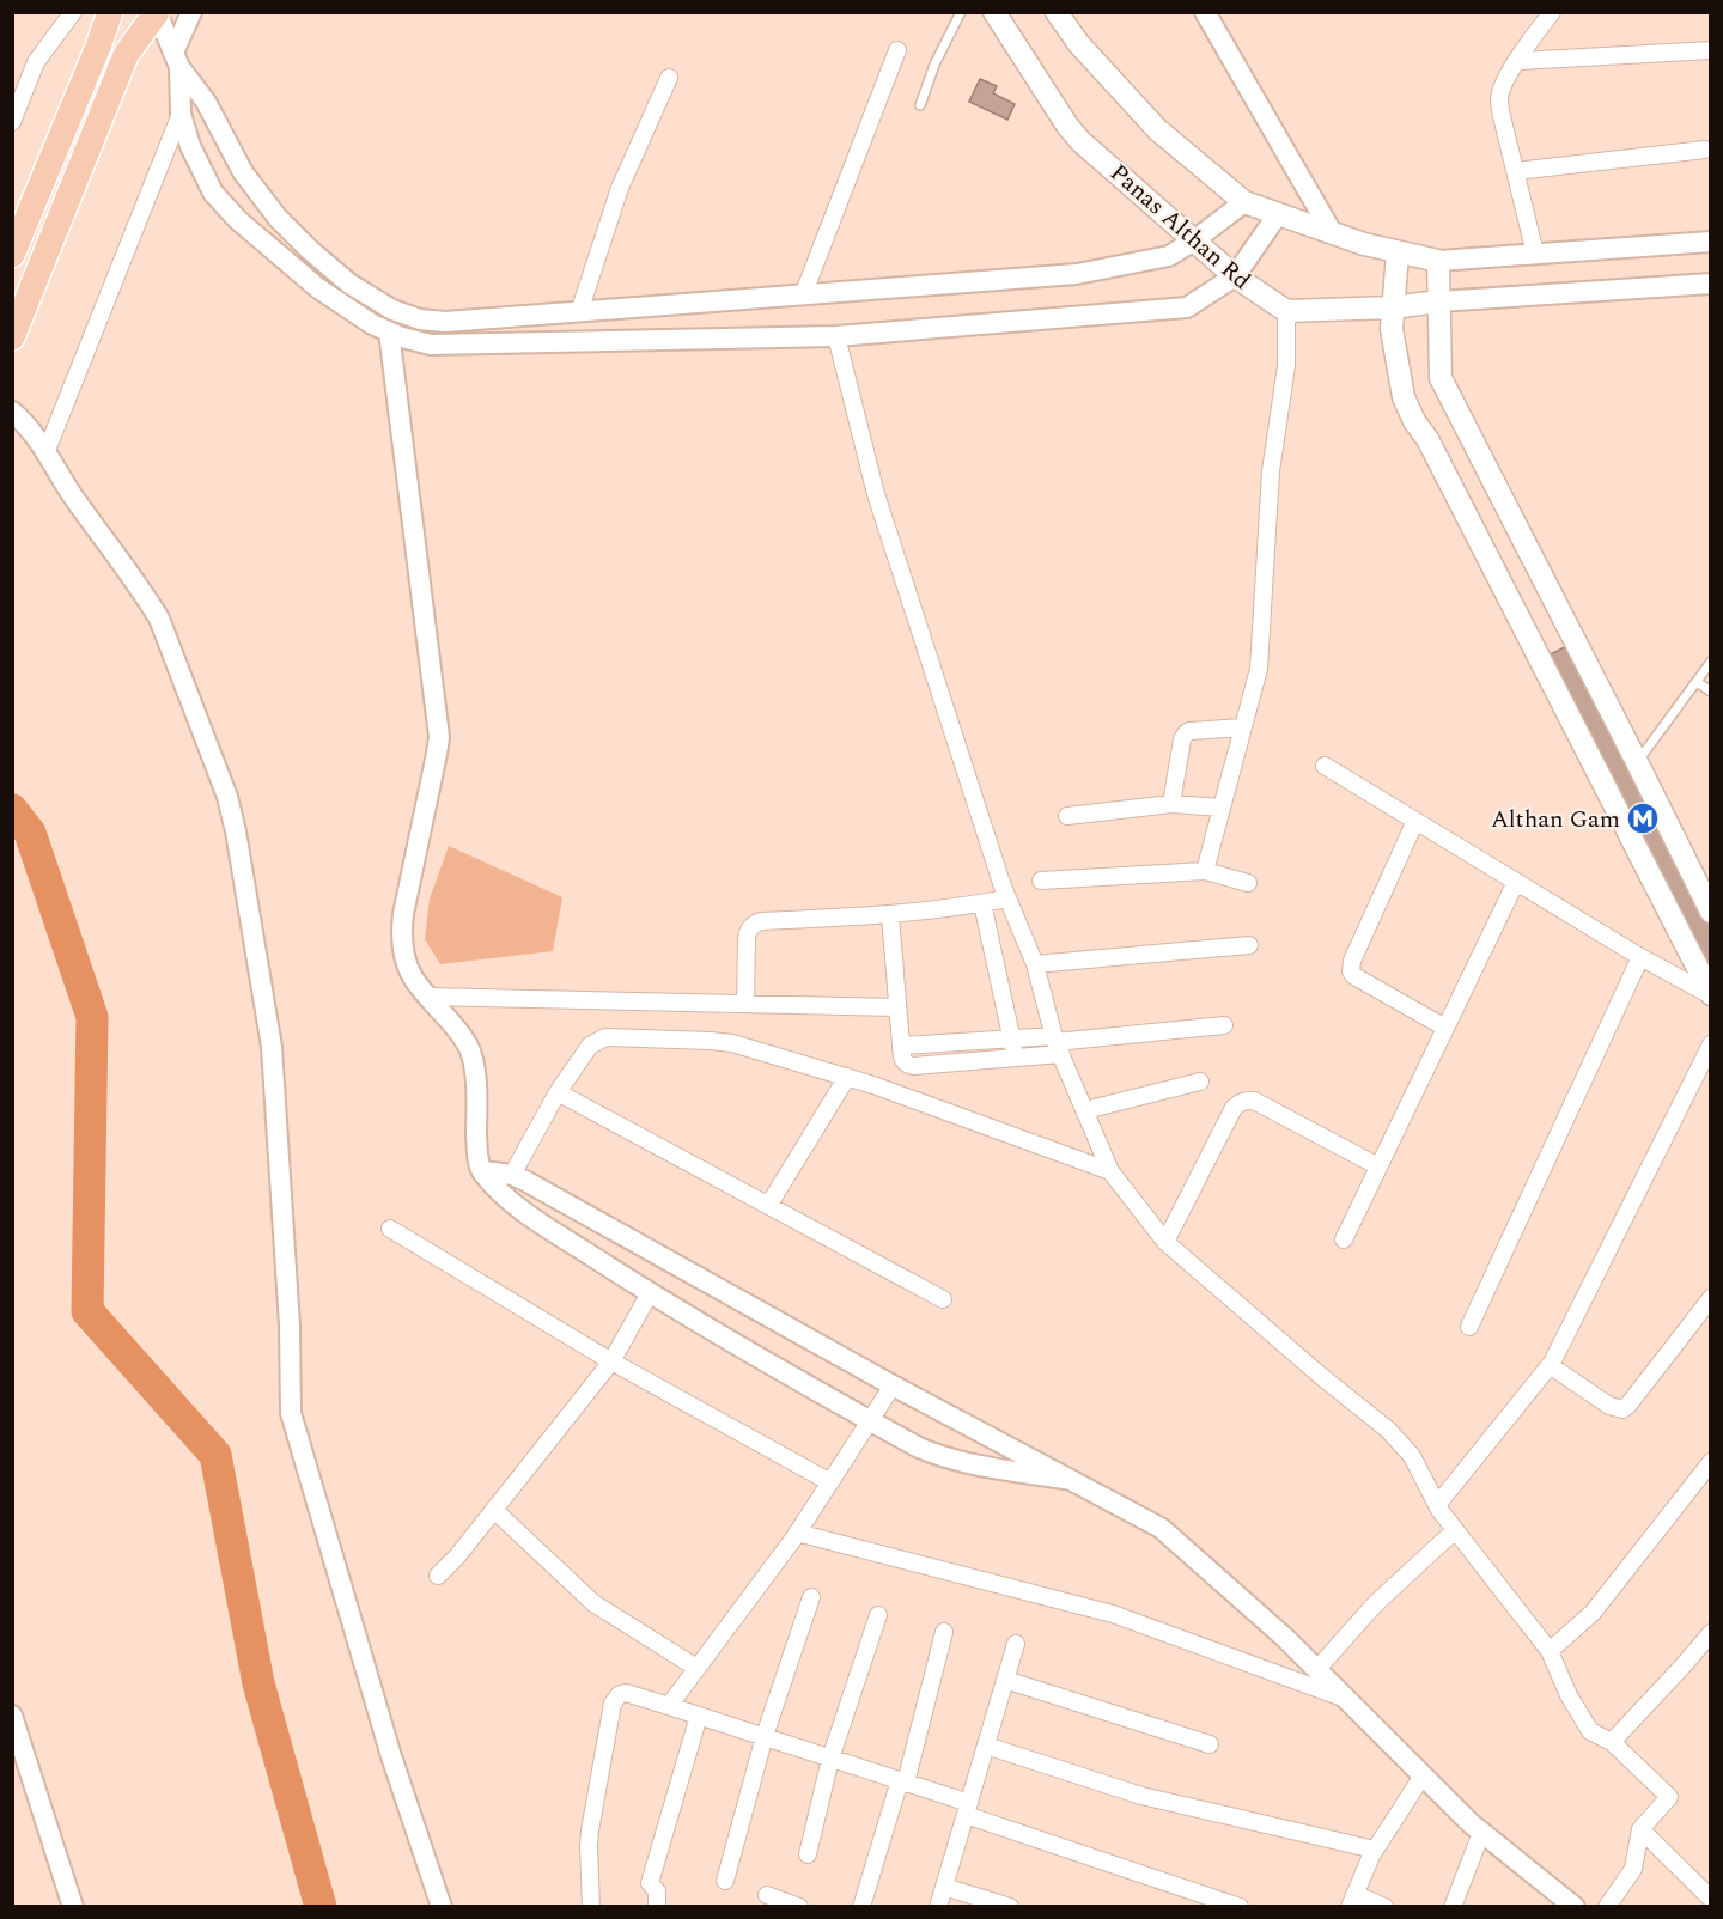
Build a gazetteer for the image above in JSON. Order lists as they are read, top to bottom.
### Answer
{
  "streets": {
    "main road": ["Panas Althan Rd"]
  },
  "places": {
    "metro station": ["Althan Gam"]
  }
}
